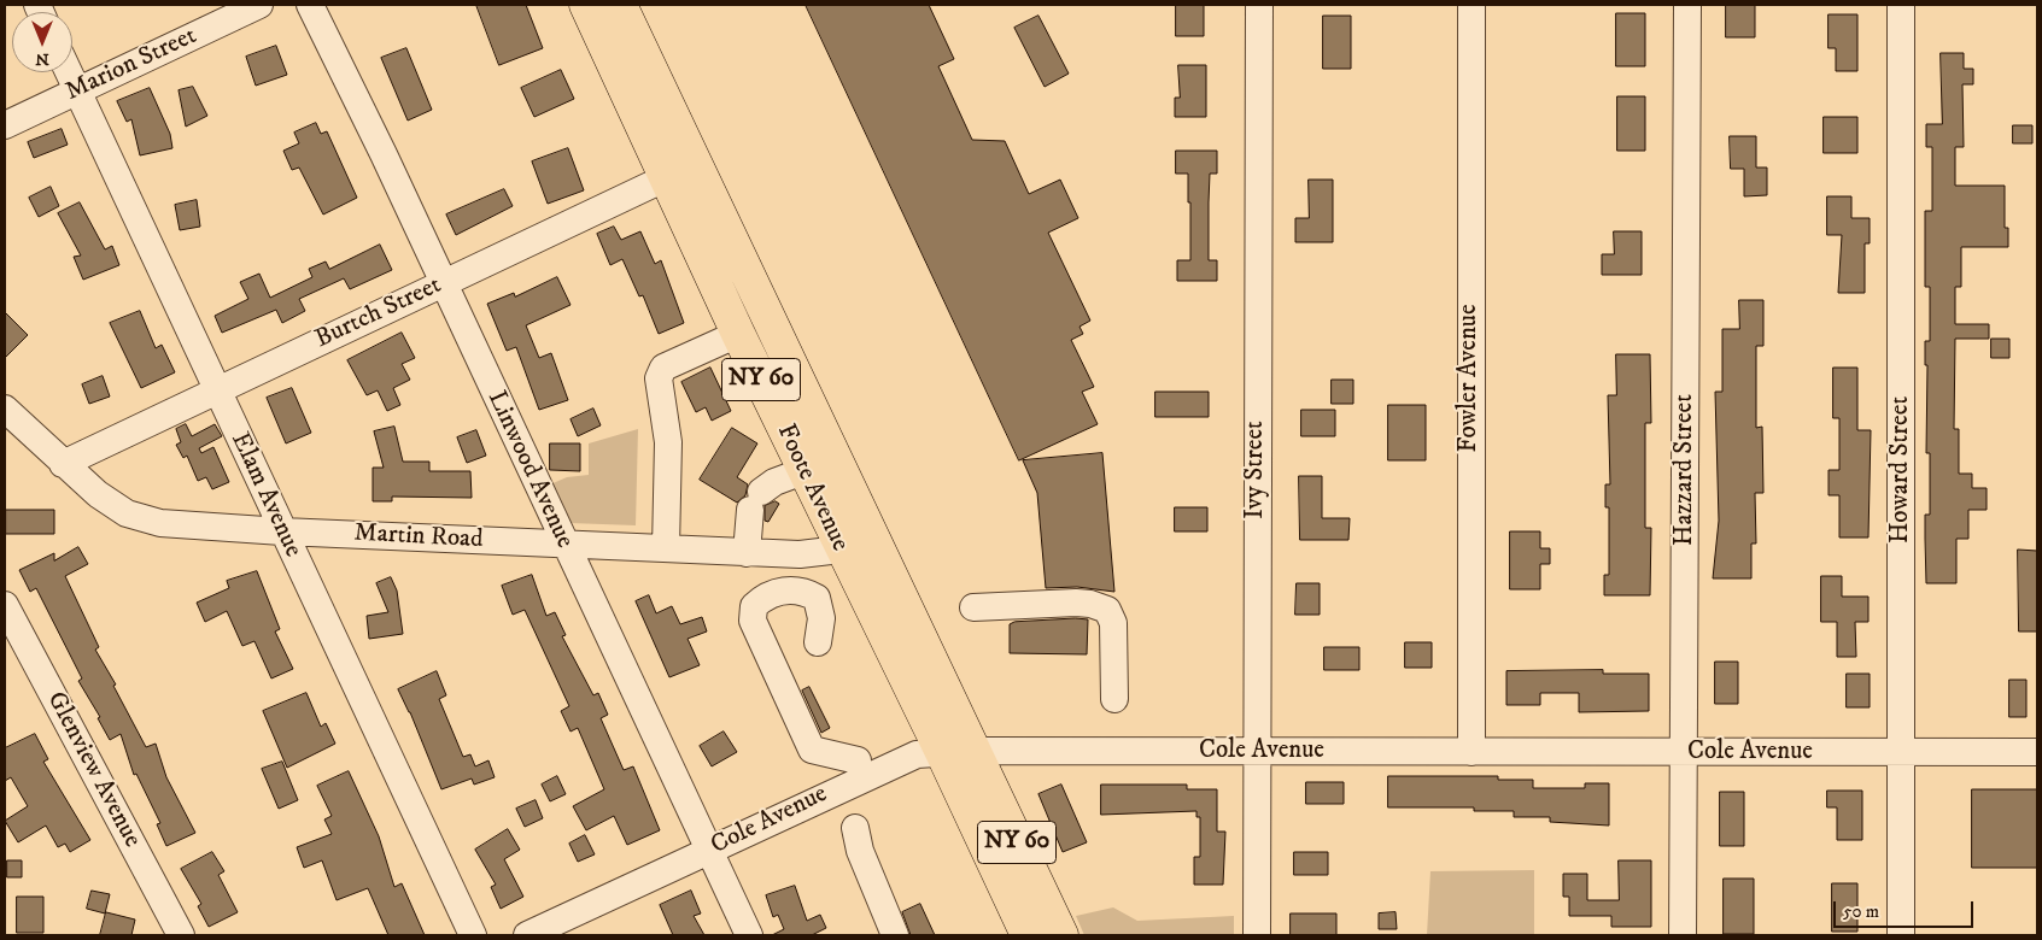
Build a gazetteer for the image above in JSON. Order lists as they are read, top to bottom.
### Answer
{
  "streets": {
    "highway": ["NY 60", "Foote Avenue"],
    "street": [
      "Marion Street",
      "Burtch Street",
      "Fowler Avenue",
      "Linwood Avenue",
      "Ivy Street",
      "Hazzard Street",
      "Howard Street",
      "Elam Avenue",
      "Martin Road",
      "Cole Avenue",
      "Glenview Avenue"
    ]
  },
  "crossings": [
    ["Marion Street", "Elam Avenue"],
    ["Burtch Street", "Linwood Avenue"],
    ["Burtch Street", "Foote Avenue"],
    ["Burtch Street", "Elam Avenue"],
    ["Burtch Street", "Martin Road"],
    ["Fowler Avenue", "Cole Avenue"],
    ["Linwood Avenue", "Martin Road"],
    ["Linwood Avenue", "Cole Avenue"],
    ["Ivy Street", "Cole Avenue"],
    ["Hazzard Street", "Cole Avenue"],
    ["Howard Street", "Cole Avenue"],
    ["Foote Avenue", "Martin Road"],
    ["Foote Avenue", "Cole Avenue"],
    ["Elam Avenue", "Martin Road"]
  ],
  "scale_bar": "50 m",
  "north": "bottom"
}
